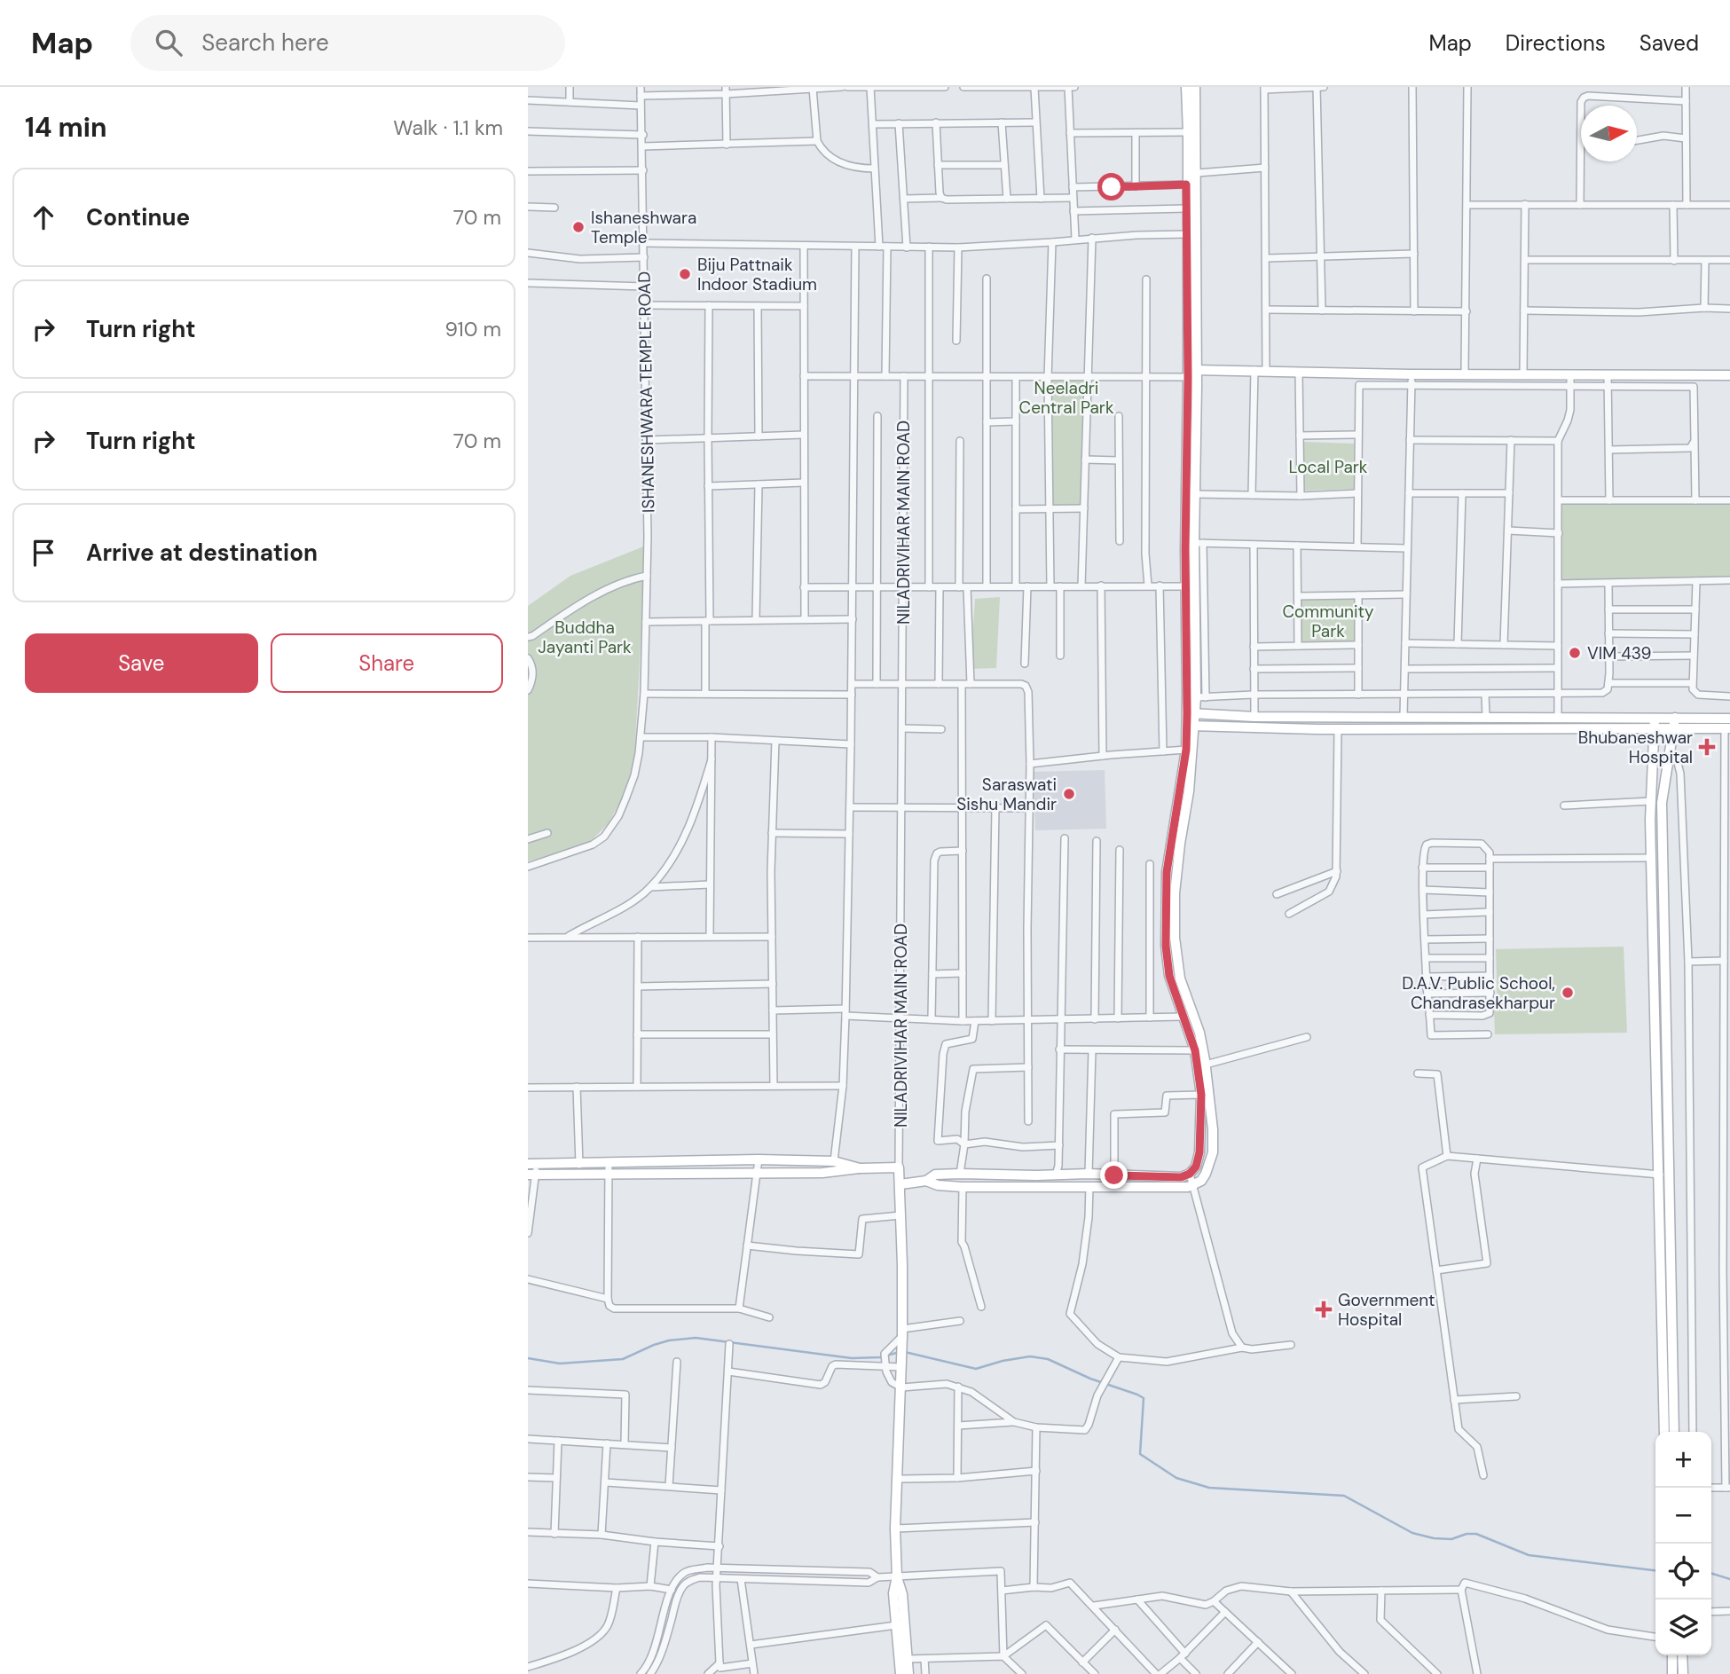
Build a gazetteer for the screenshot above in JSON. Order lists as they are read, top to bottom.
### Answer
{
  "streets": {
    "street": ["ISHANESHWARA TEMPLE ROAD", "NILADRIVIHAR MAIN ROAD"]
  },
  "parks": [
    "Neeladri Central Park",
    "Local Park",
    "Community Park",
    "Buddha Jayanti Park"
  ],
  "places": {
    "other": [
      "Ishaneshwara Temple",
      "Biju Pattnaik Indoor Stadium",
      "VIM 439",
      "Saraswati Sishu Mandir",
      "D.A.V. Public School, Chandrasekharpur"
    ],
    "health": ["Bhubaneshwar Hospital", "Government Hospital"]
  },
  "north": "right",
  "page": {
    "header": "Map",
    "search": "Search here",
    "nav": ["Map", "Directions", "Saved"],
    "heading": ["14 min", "Walk · 1.1 km"],
    "list": [
      ["Continue", "70 m"],
      ["Turn right", "910 m"],
      ["Turn right", "70 m"],
      "Arrive at destination"
    ],
    "buttons": ["Save", "Share"],
    "map_buttons": ["+", "−"]
  }
}
